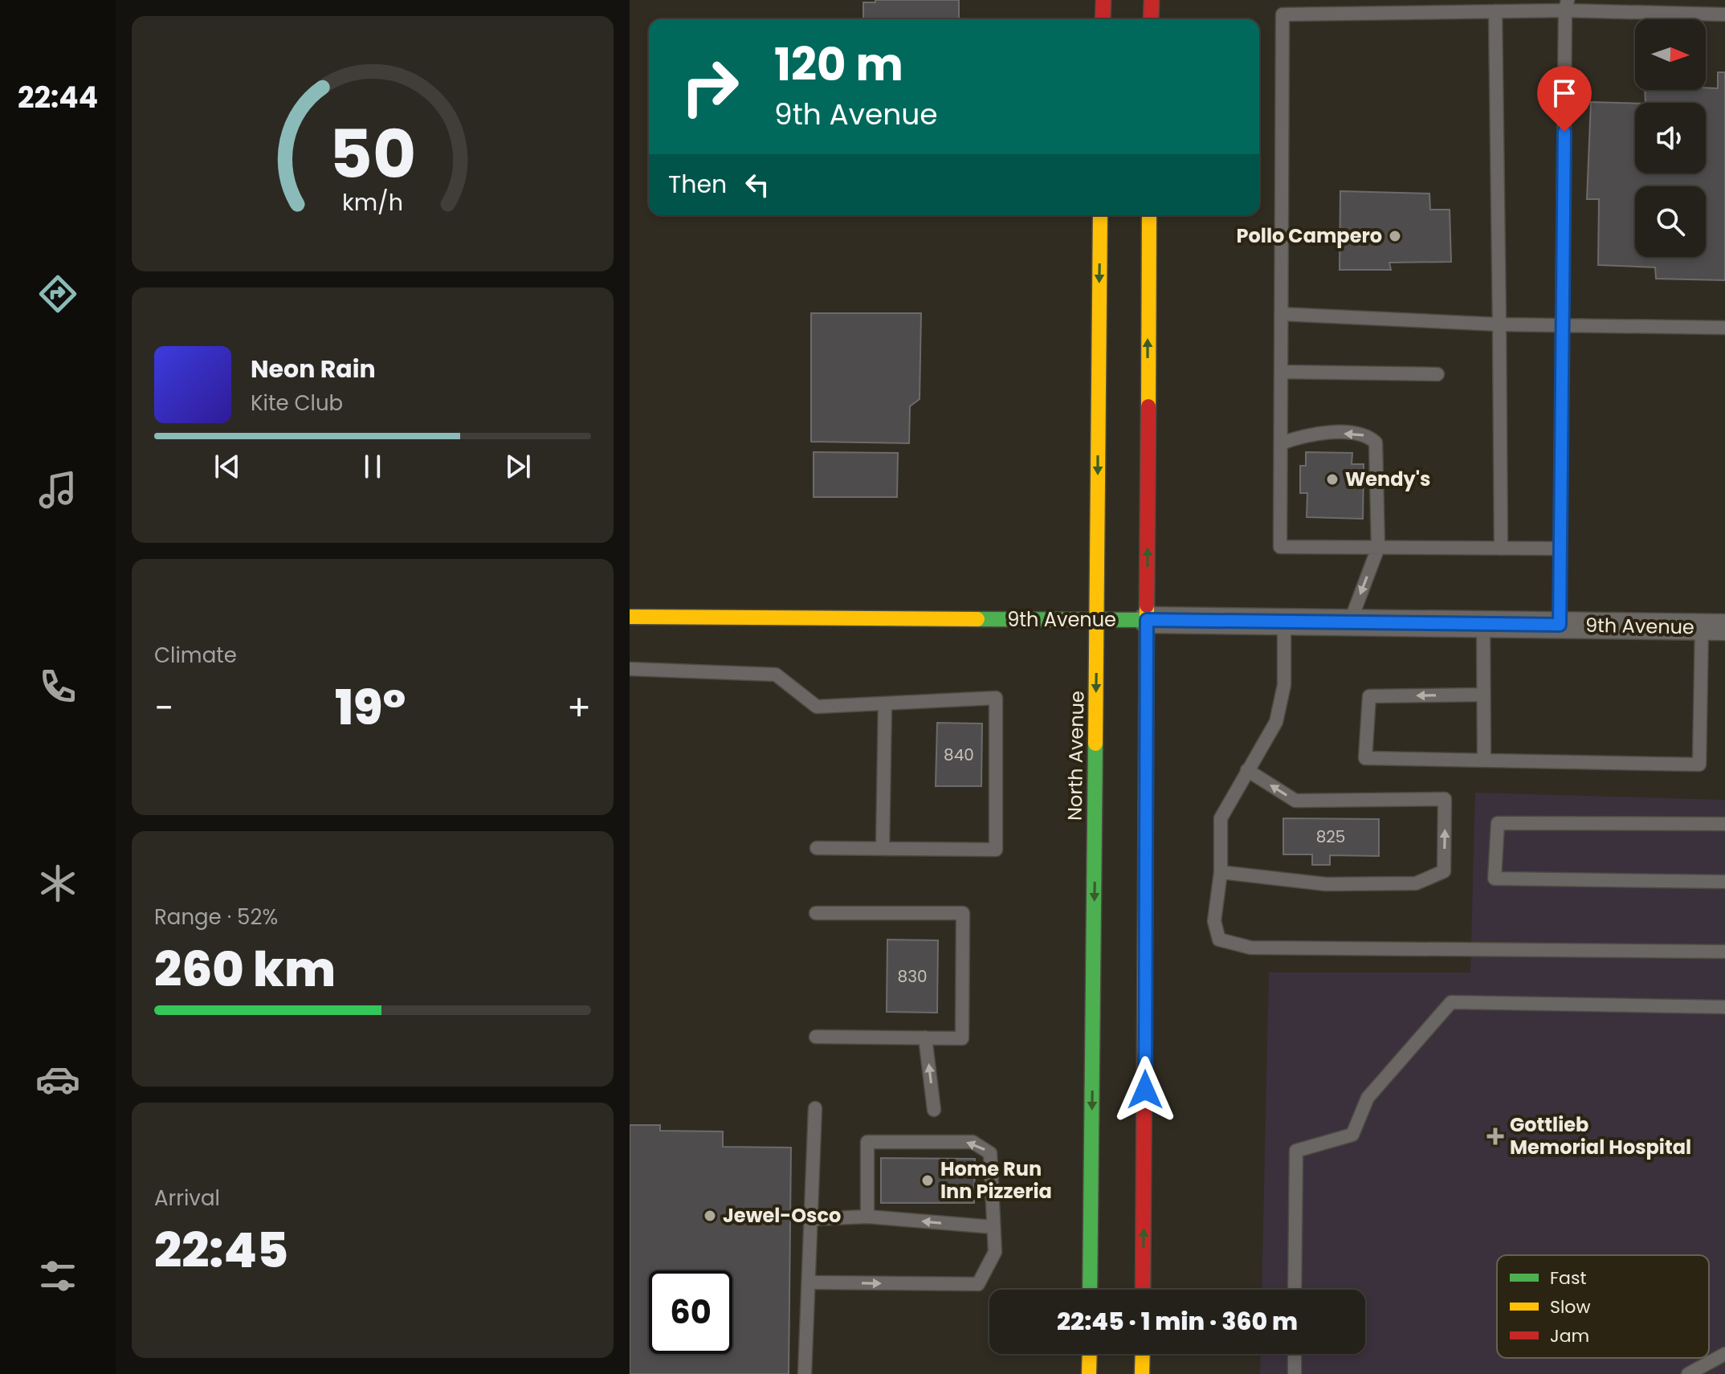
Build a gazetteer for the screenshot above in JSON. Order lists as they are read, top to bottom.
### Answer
{
  "streets": {
    "main road": ["9th Avenue", "North Avenue"]
  },
  "crossings": [
    ["9th Avenue", "North Avenue"]
  ],
  "places": {
    "other": [
      "Pollo Campero",
      "Wendy's",
      "Home Run Inn Pizzeria",
      "Jewel-Osco"
    ],
    "health": ["Gottlieb Memorial Hospital"]
  },
  "house_numbers": ["840", "825", "830"],
  "legend": ["Fast", "Slow", "Jam"],
  "north": "right",
  "page": {
    "tabs": "22:44",
    "turn": ["120 m", "9th Avenue"],
    "then": "Then",
    "song": ["Neon Rain", "Kite Club"],
    "tile": [
      "Climate",
      ["Range · 52%", "260 km"],
      ["Arrival", "22:45"]
    ],
    "heat": ["−", "19°", "+"],
    "limit": "60",
    "trip": "22:45 · 1 min · 360 m",
    "gauge": ["50", "km/h"]
  }
}
